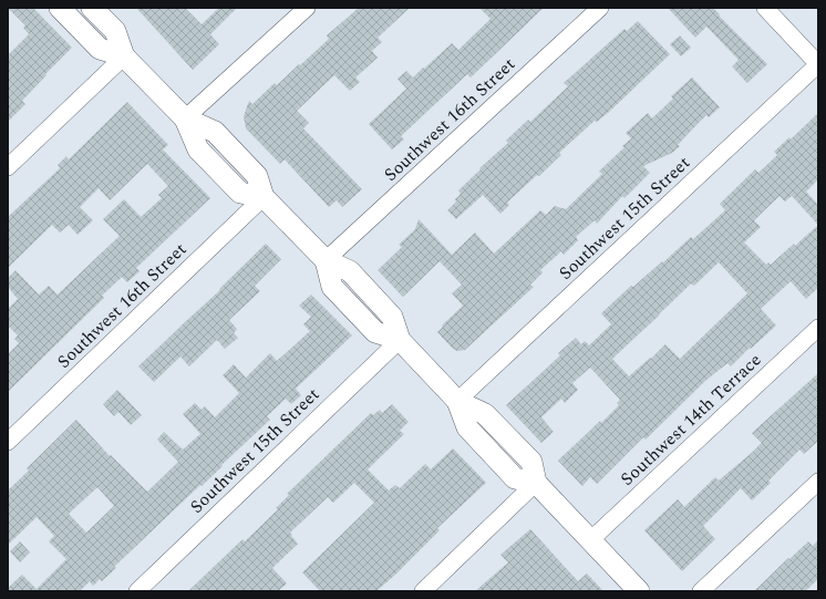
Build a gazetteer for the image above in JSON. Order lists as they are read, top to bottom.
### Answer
{
  "streets": {
    "street": ["Southwest 16th Street", "Southwest 15th Street", "Southwest 14th Terrace"]
  }
}
